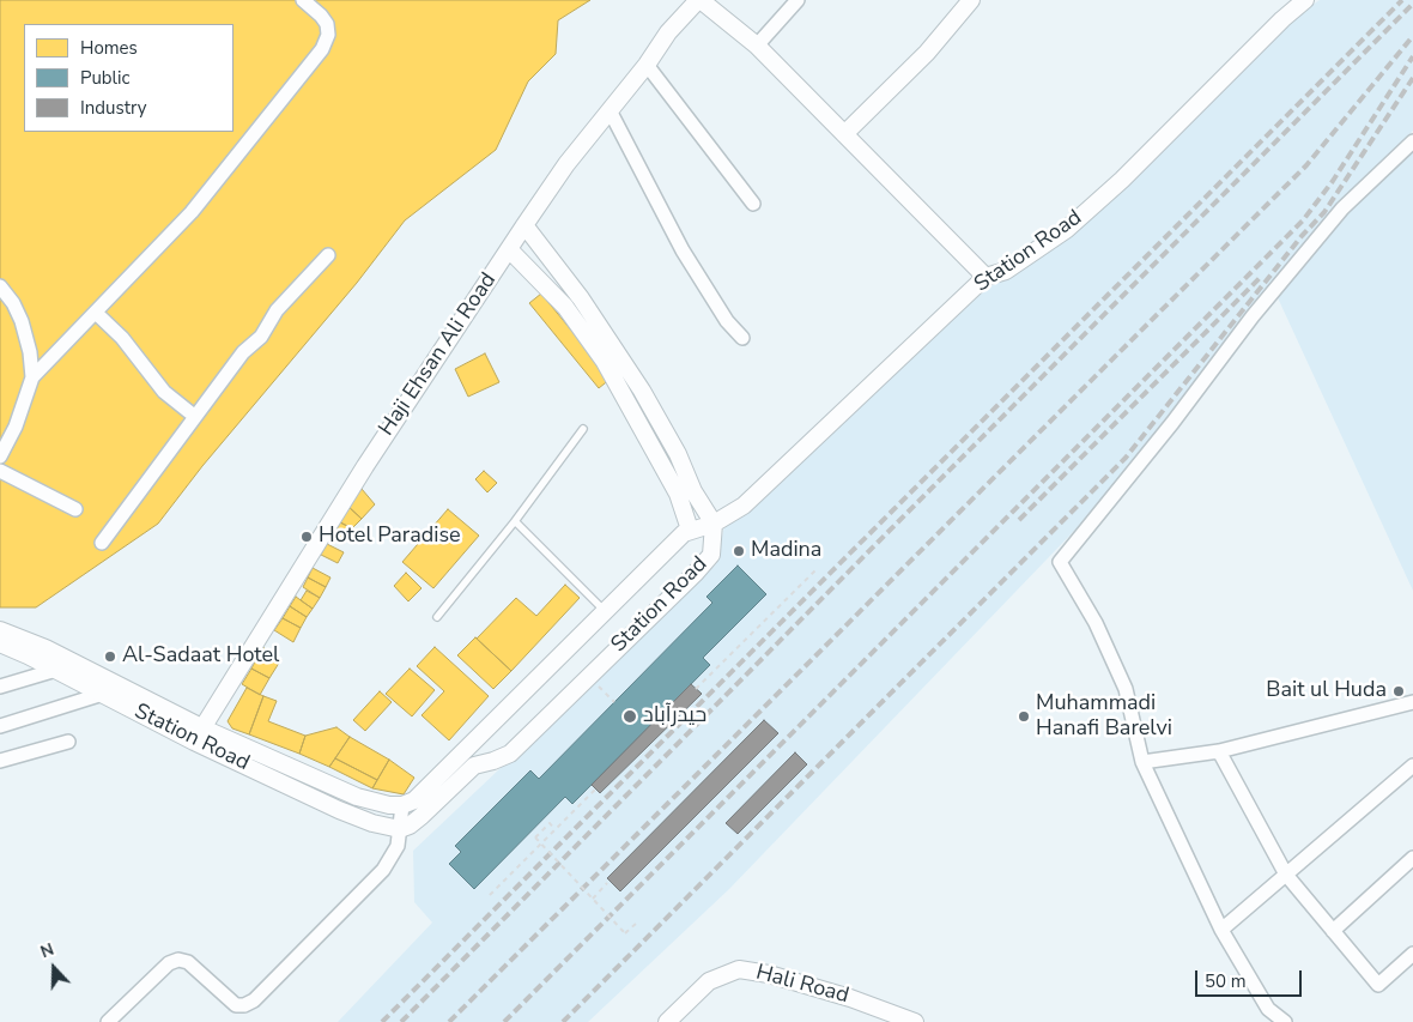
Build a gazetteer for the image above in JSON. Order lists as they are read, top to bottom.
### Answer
{
  "streets": {
    "street": ["Station Road", "Haji Ehsan Ali Road", "Hali Road"]
  },
  "crossings": [
    ["Station Road", "Haji Ehsan Ali Road"]
  ],
  "places": [
    "Hotel Paradise",
    "Madina",
    "Al-Sadaat Hotel",
    "Bait ul Huda",
    "حیدرآباد",
    "Muhammadi Hanafi Barelvi"
  ],
  "legend": ["Homes", "Public", "Industry"],
  "scale_bar": "50 m",
  "north": "top"
}
